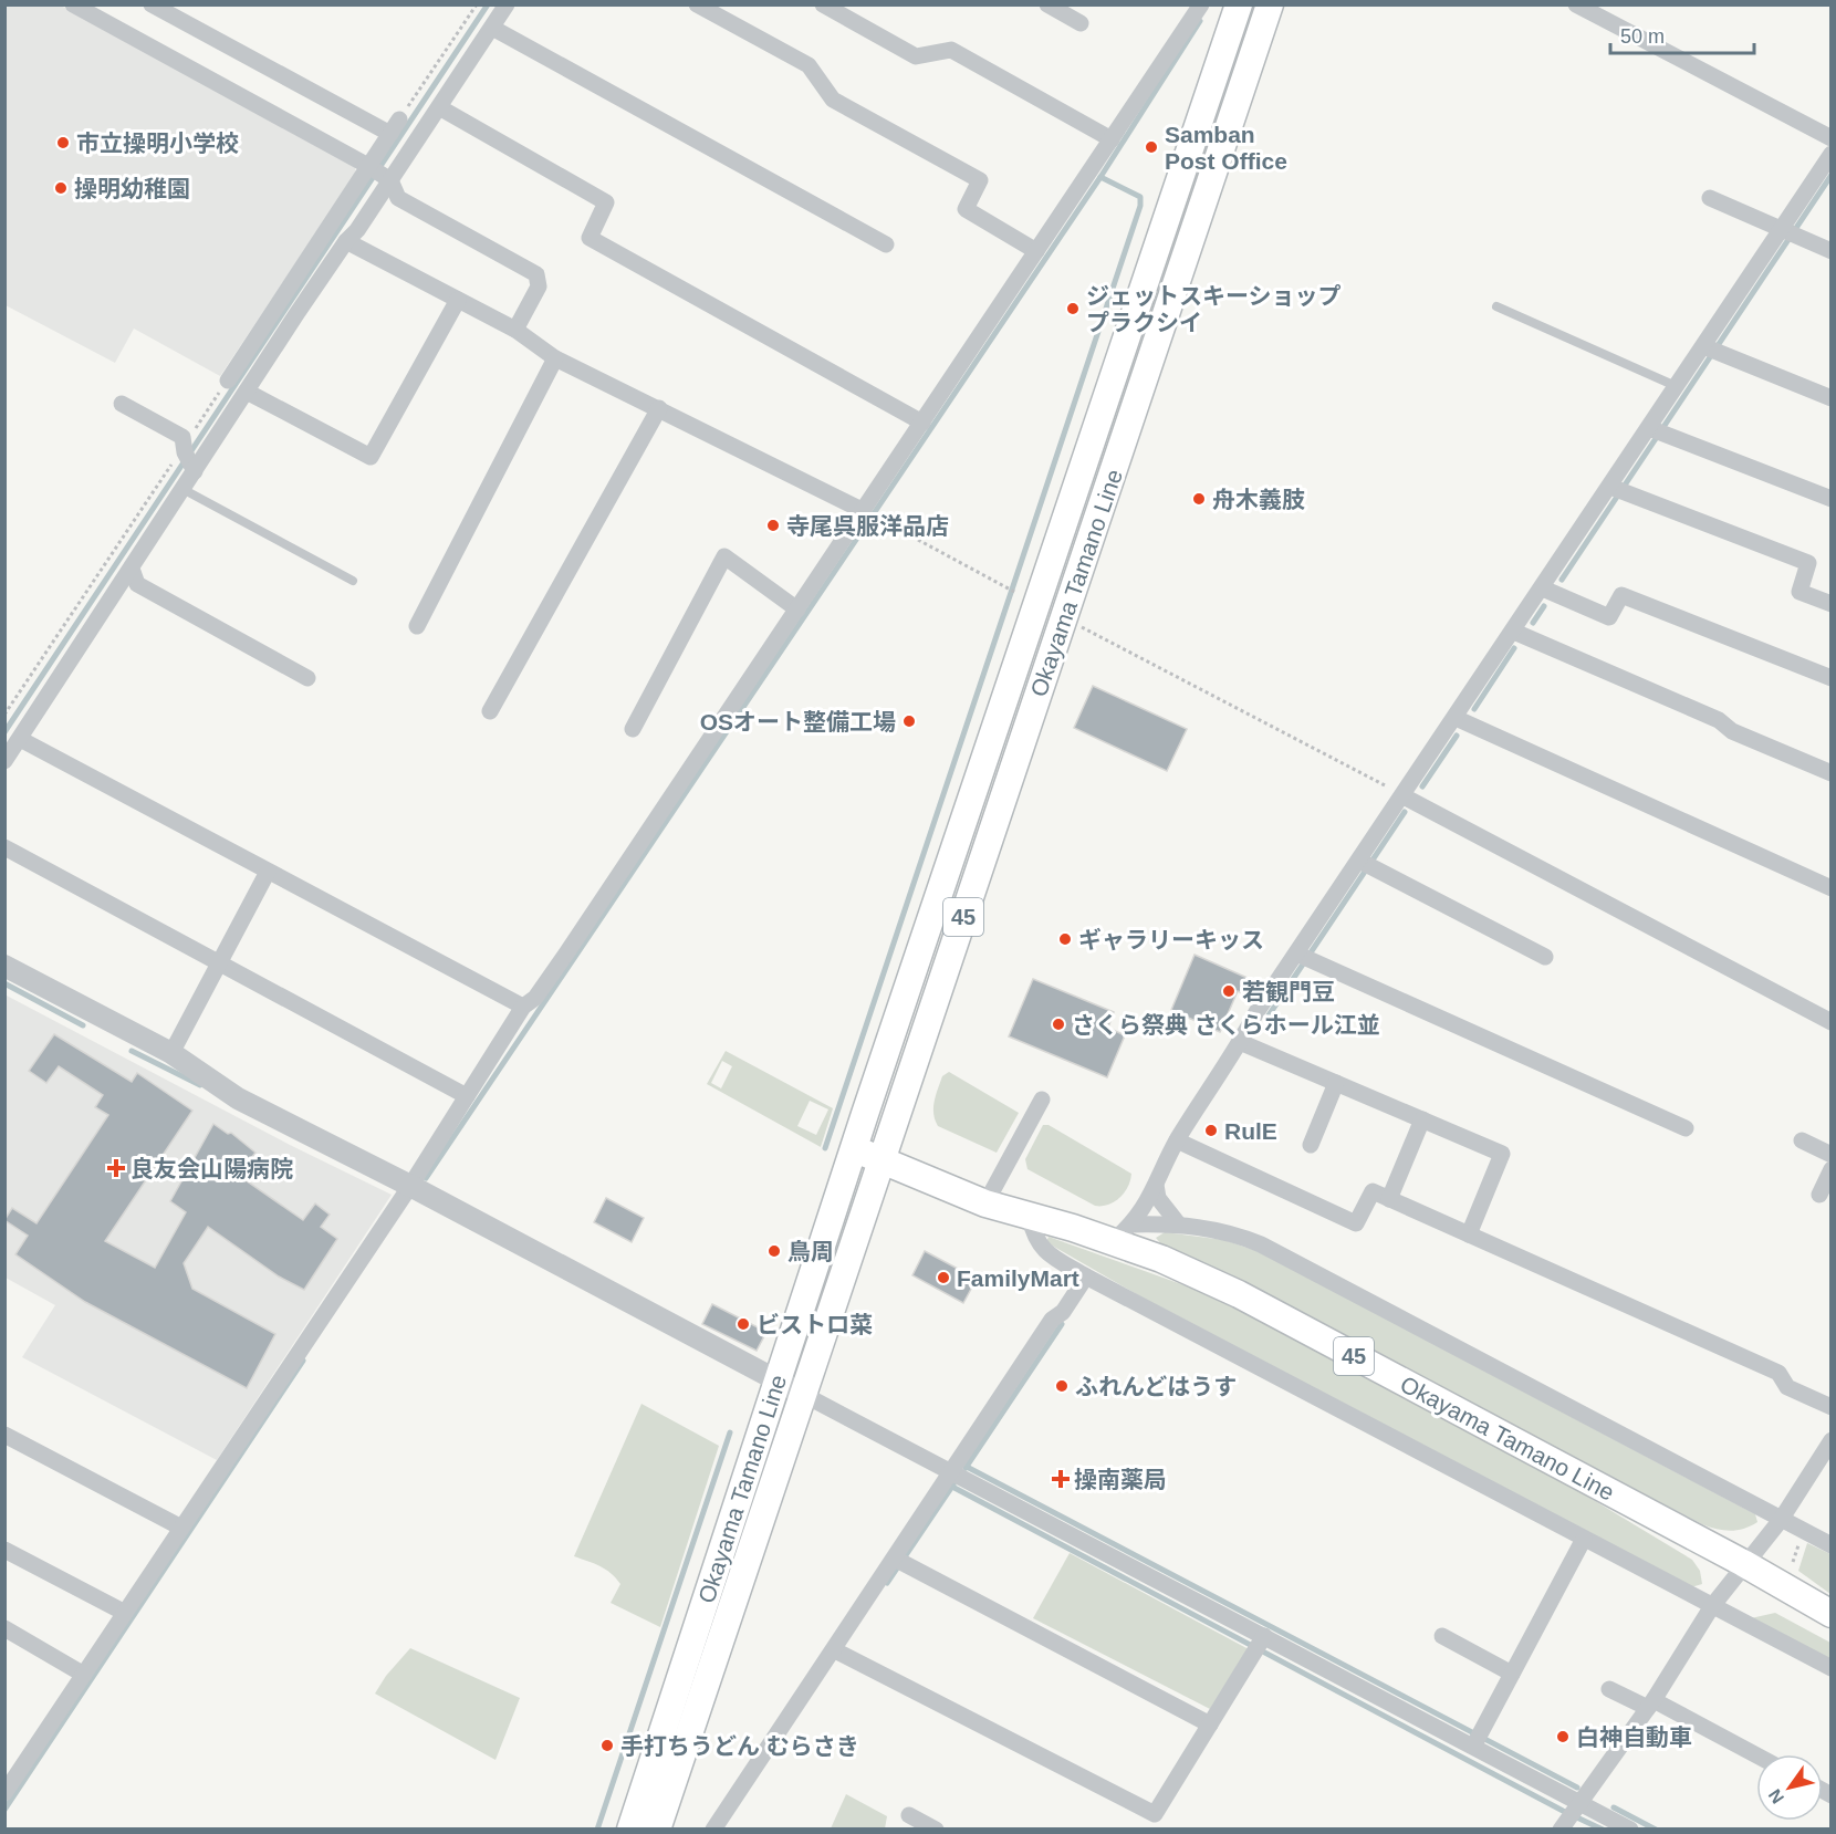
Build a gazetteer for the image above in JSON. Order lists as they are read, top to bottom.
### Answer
{
  "streets": {
    "main road": ["Okayama Tamano Line", "45"]
  },
  "places": {
    "other": [
      "市立操明小学校",
      "Samban Post Office",
      "操明幼稚園",
      "ジェットスキーショップ プラクシイ",
      "舟木義肢",
      "寺尾呉服洋品店",
      "OSオート整備工場",
      "ギャラリーキッス",
      "若観門豆",
      "さくら祭典 さくらホール江並",
      "RulE",
      "鳥周",
      "FamilyMart",
      "ビストロ菜",
      "ふれんどはうす",
      "白神自動車",
      "手打ちうどん むらさき"
    ],
    "health": ["良友会山陽病院", "操南薬局"]
  },
  "scale_bar": "50 m",
  "north": "bottom left"
}
